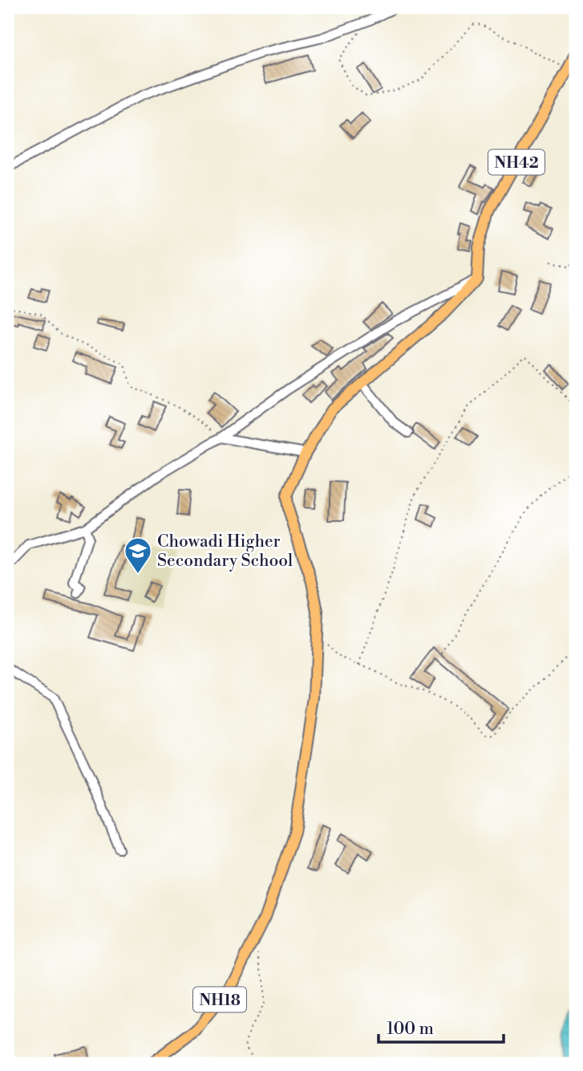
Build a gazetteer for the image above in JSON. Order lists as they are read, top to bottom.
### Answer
{
  "streets": {
    "main road": ["NH42", "NH18"]
  },
  "crossings": [
    ["NH42", "NH18"]
  ],
  "places": {
    "school or university": ["Chowadi Higher Secondary School"]
  },
  "scale_bar": "100 m"
}
